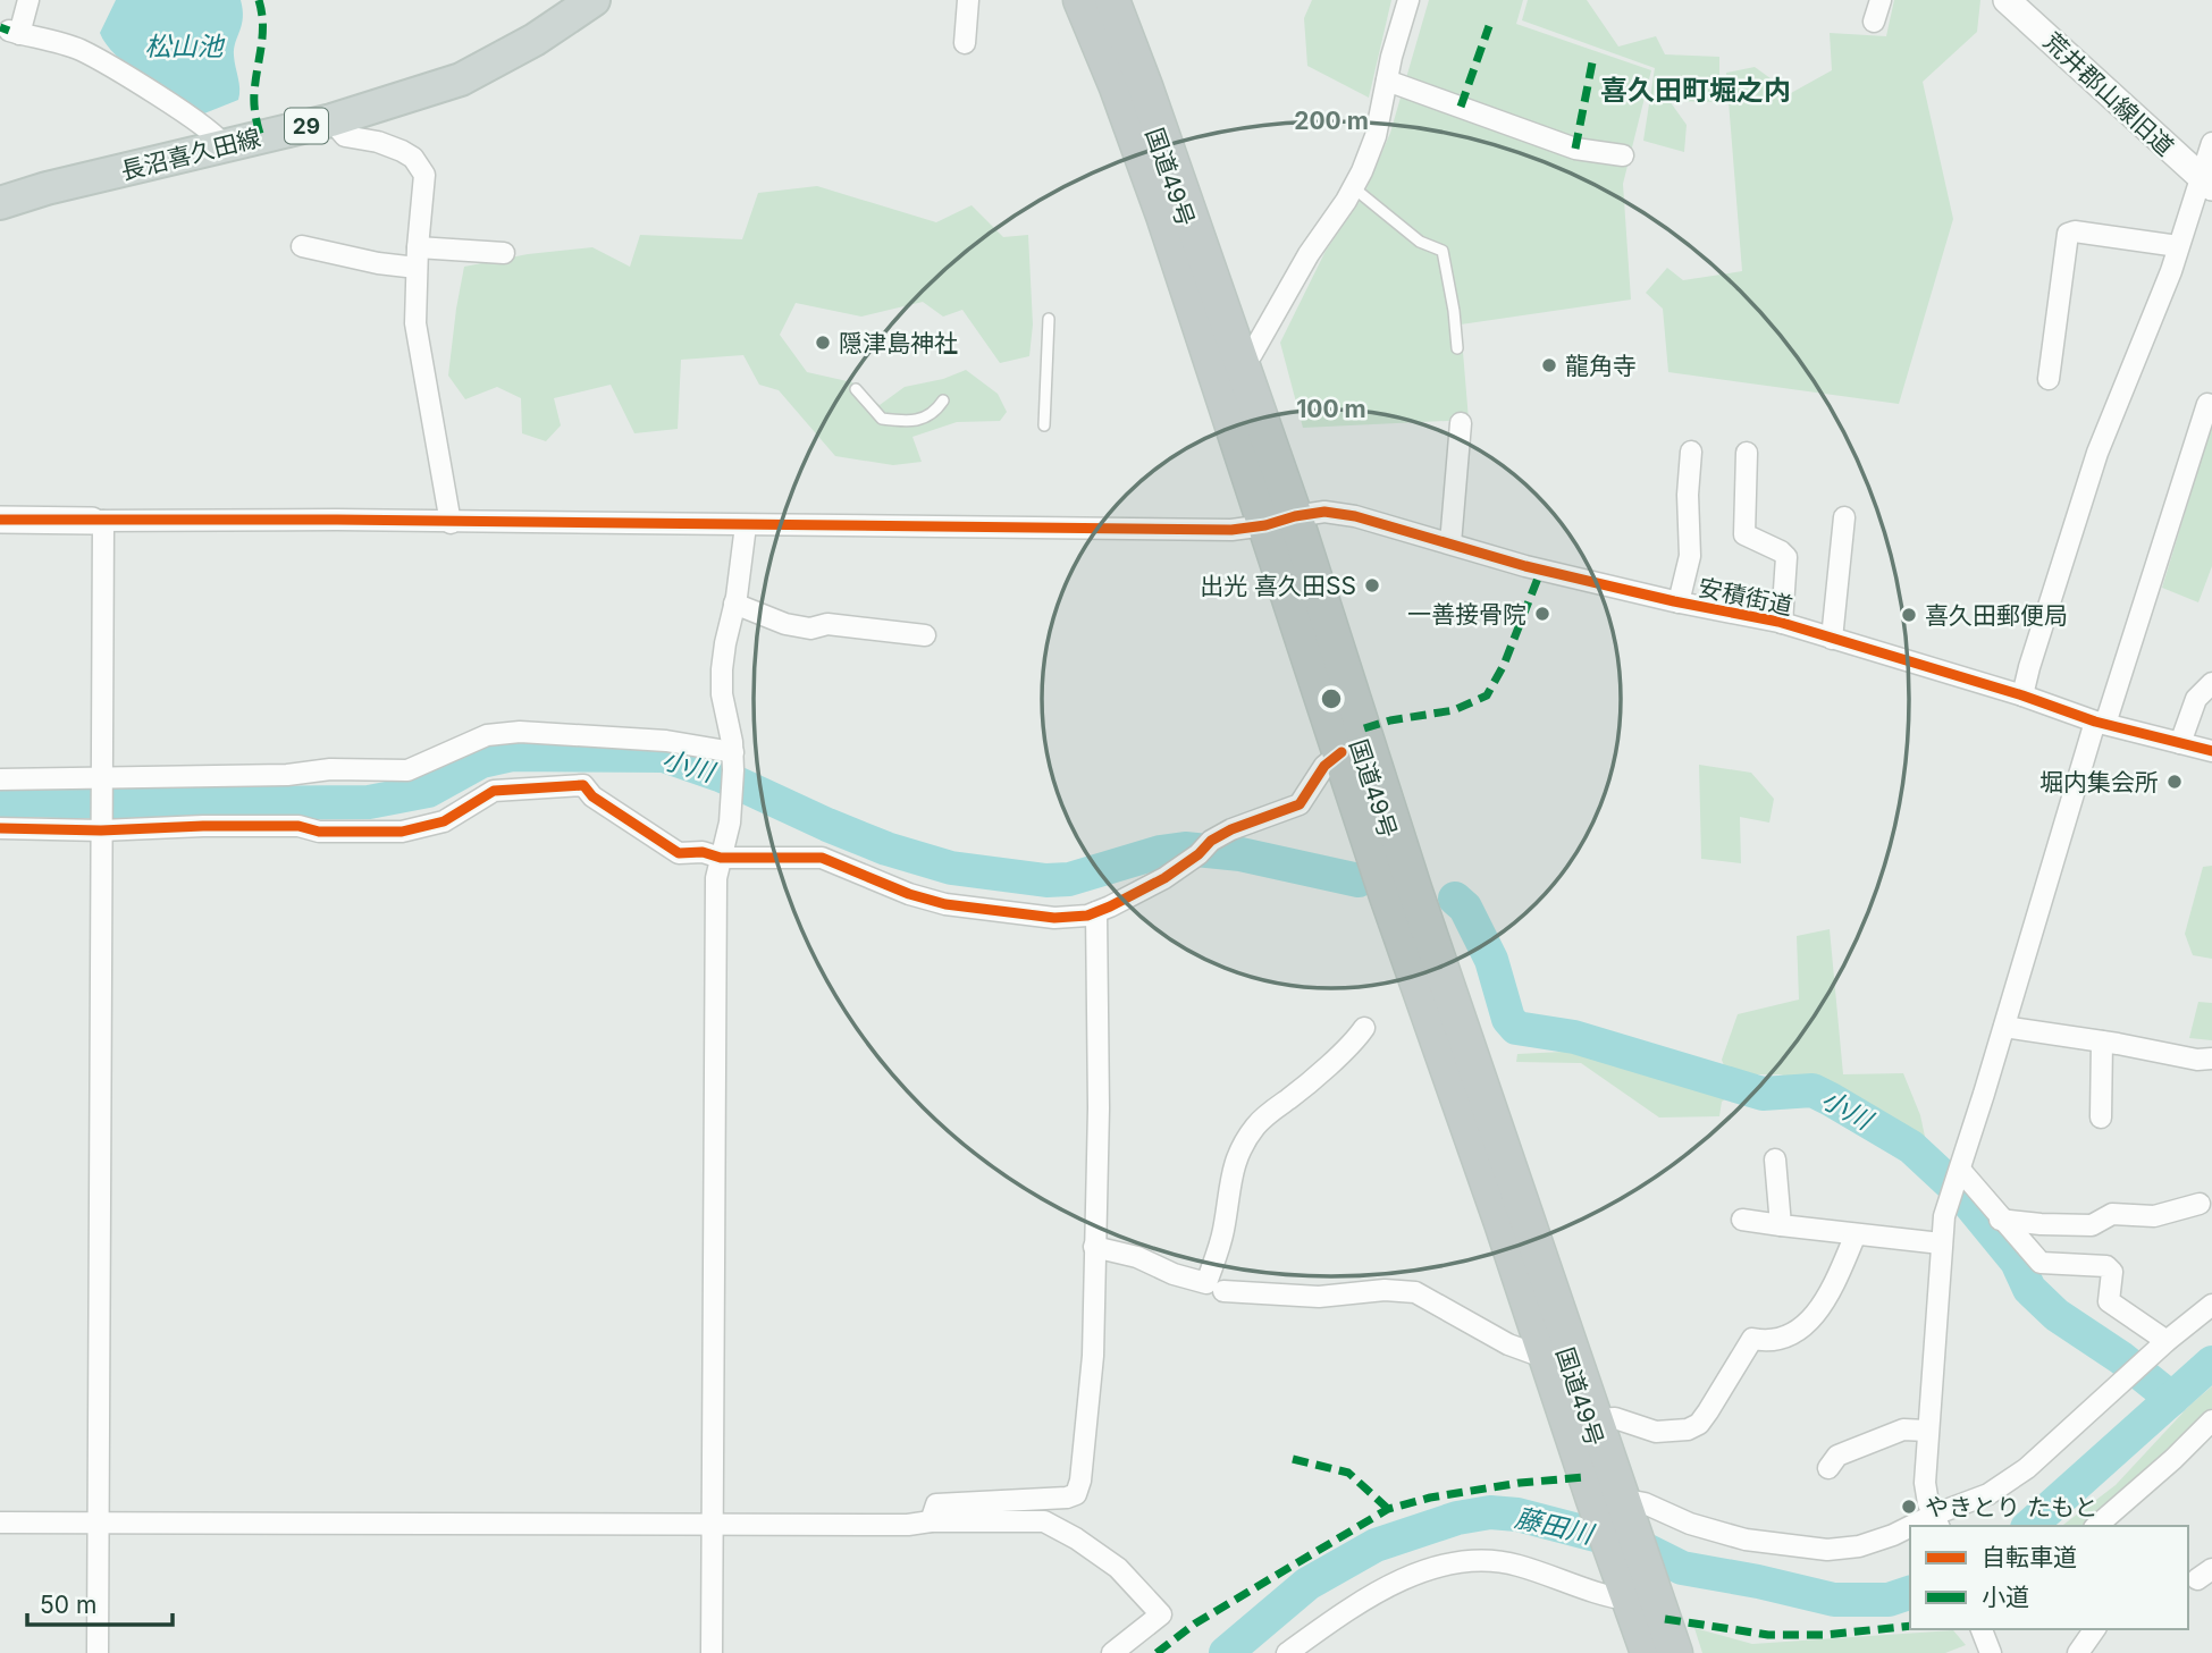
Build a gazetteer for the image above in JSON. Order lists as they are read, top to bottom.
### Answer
{
  "streets": {
    "highway": ["国道49号"],
    "main road": ["29", "長沼喜久田線"],
    "street": ["荒井郡山線旧道", "安積街道"]
  },
  "crossings": [
    ["国道49号", "安積街道"]
  ],
  "districts": ["喜久田町堀之内"],
  "water": ["松山池", "小川", "藤田川"],
  "places": [
    "隠津島神社",
    "龍角寺",
    "出光 喜久田SS",
    "一善接骨院",
    "喜久田郵便局",
    "堀内集会所",
    "やきとり たもと"
  ],
  "legend": ["自転車道", "小道"],
  "scale_bar": "50 m",
  "rings": ["200 m", "100 m"]
}
